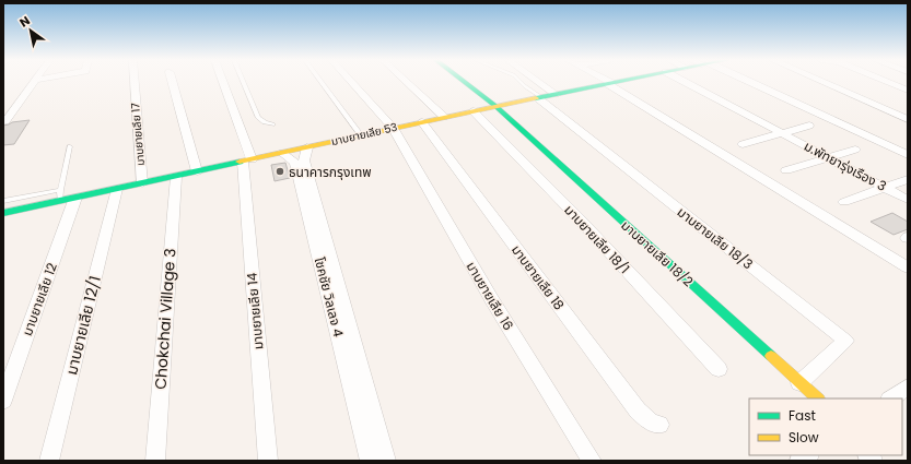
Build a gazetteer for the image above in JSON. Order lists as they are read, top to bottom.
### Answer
{
  "streets": {
    "street": [
      "มาบยายเลีย 17",
      "มาบยายเลีย 53",
      "ม.พัทยารุ่งเรือง 3",
      "มาบยายเลีย 18/3",
      "มาบยายเลีย 18/1",
      "มาบยายเลีย 18/2",
      "มาบยายเลีย 18",
      "มาบยายเลีย 16",
      "โชคชัย วิลเลจ 4",
      "มาบยายเลีย 12",
      "มาบยายเลีย 14",
      "Chokchai Village 3",
      "มาบยายเลีย 12/1"
    ]
  },
  "crossings": [
    ["มาบยายเลีย 17", "มาบยายเลีย 53"],
    ["มาบยายเลีย 53", "มาบยายเลีย 18/3"],
    ["มาบยายเลีย 53", "มาบยายเลีย 18/1"],
    ["มาบยายเลีย 53", "มาบยายเลีย 18/2"],
    ["มาบยายเลีย 53", "มาบยายเลีย 18"],
    ["มาบยายเลีย 53", "มาบยายเลีย 16"],
    ["มาบยายเลีย 53", "โชคชัย วิลเลจ 4"],
    ["มาบยายเลีย 53", "มาบยายเลีย 12"],
    ["มาบยายเลีย 53", "มาบยายเลีย 14"],
    ["มาบยายเลีย 53", "Chokchai Village 3"],
    ["มาบยายเลีย 53", "มาบยายเลีย 12/1"],
    ["มาบยายเลีย 18/3", "มาบยายเลีย 18/2"]
  ],
  "places": ["ธนาคารกรุงเทพ"],
  "legend": ["Fast", "Slow"],
  "north": "top left"
}
